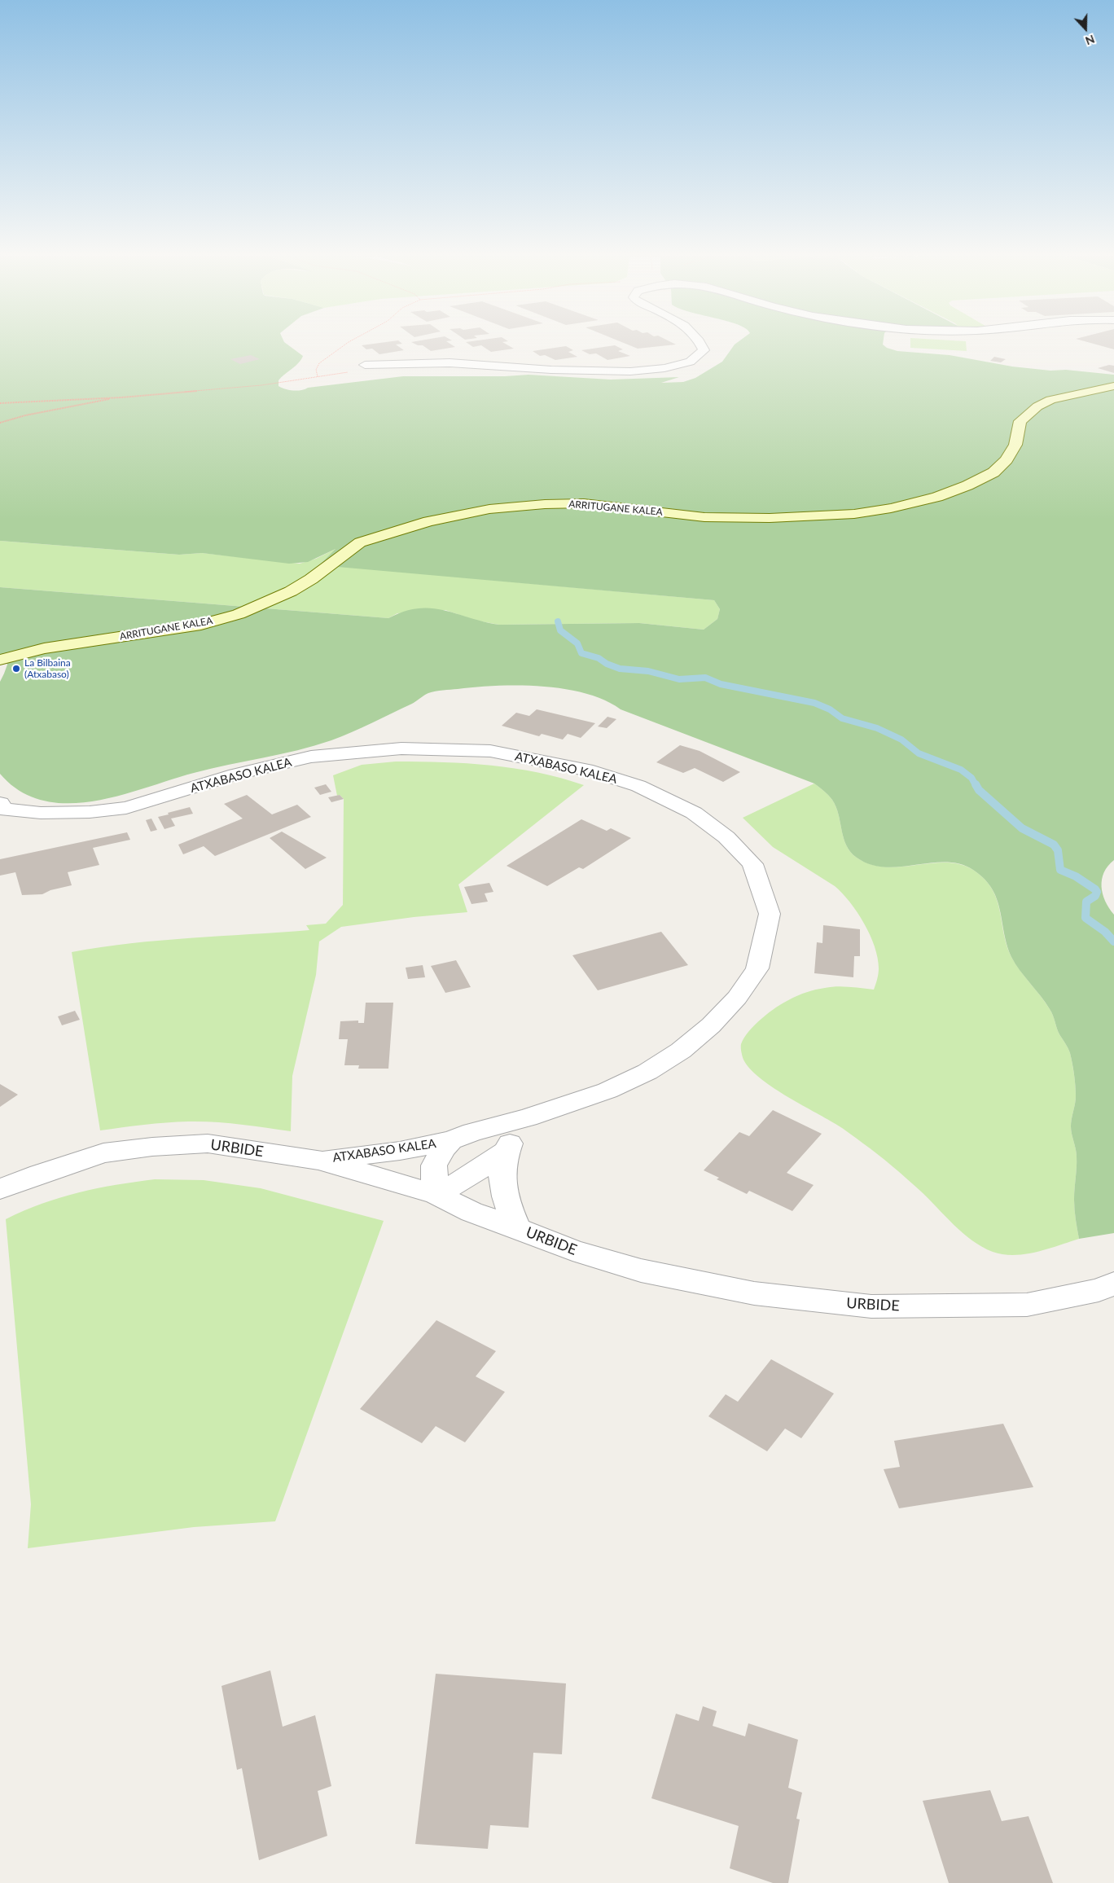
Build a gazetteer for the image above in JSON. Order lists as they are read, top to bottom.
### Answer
{
  "streets": {
    "street": ["ARRITUGANE KALEA", "ATXABASO KALEA", "URBIDE"]
  },
  "crossings": [
    ["ATXABASO KALEA", "URBIDE"]
  ],
  "places": ["La Bilbaina (Atxabaso)"],
  "north": "bottom"
}
